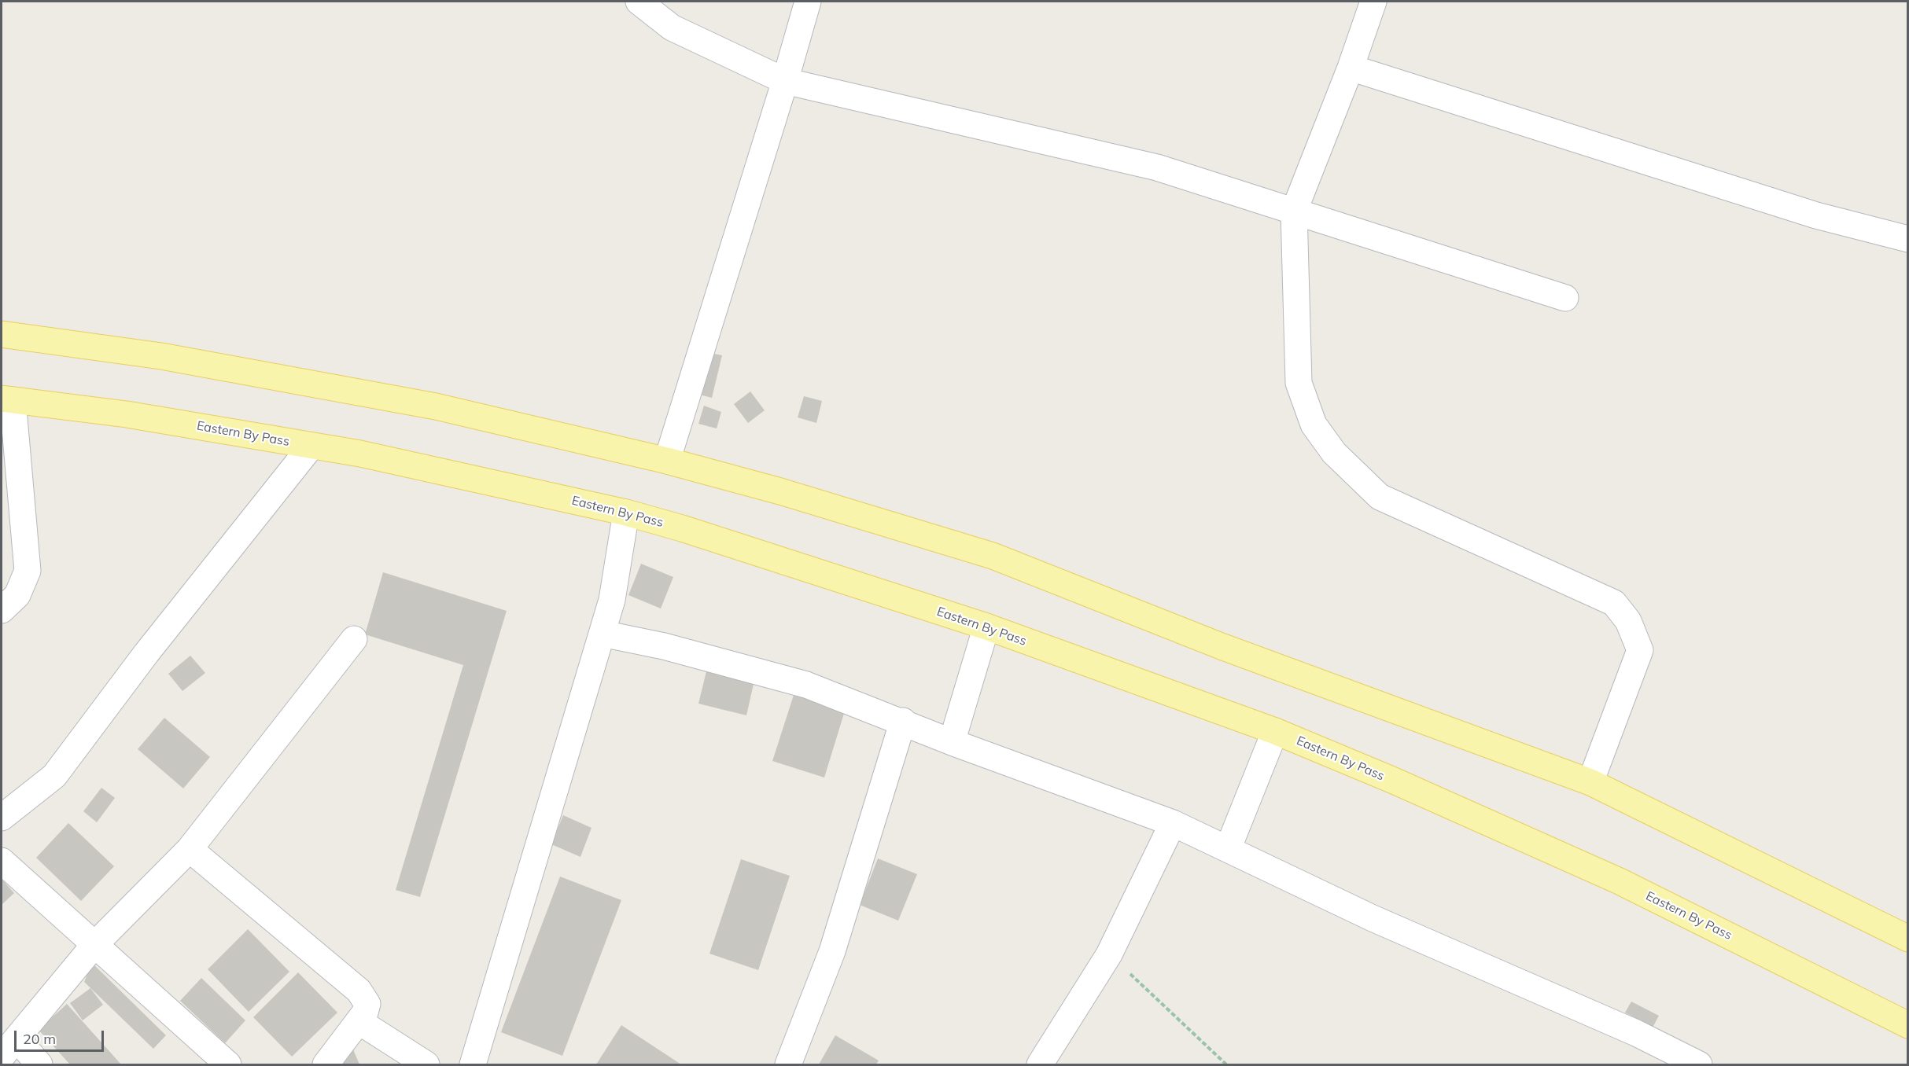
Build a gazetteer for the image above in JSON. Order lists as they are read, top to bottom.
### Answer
{
  "streets": {
    "main road": ["Eastern By Pass"]
  },
  "scale_bar": "20 m"
}
